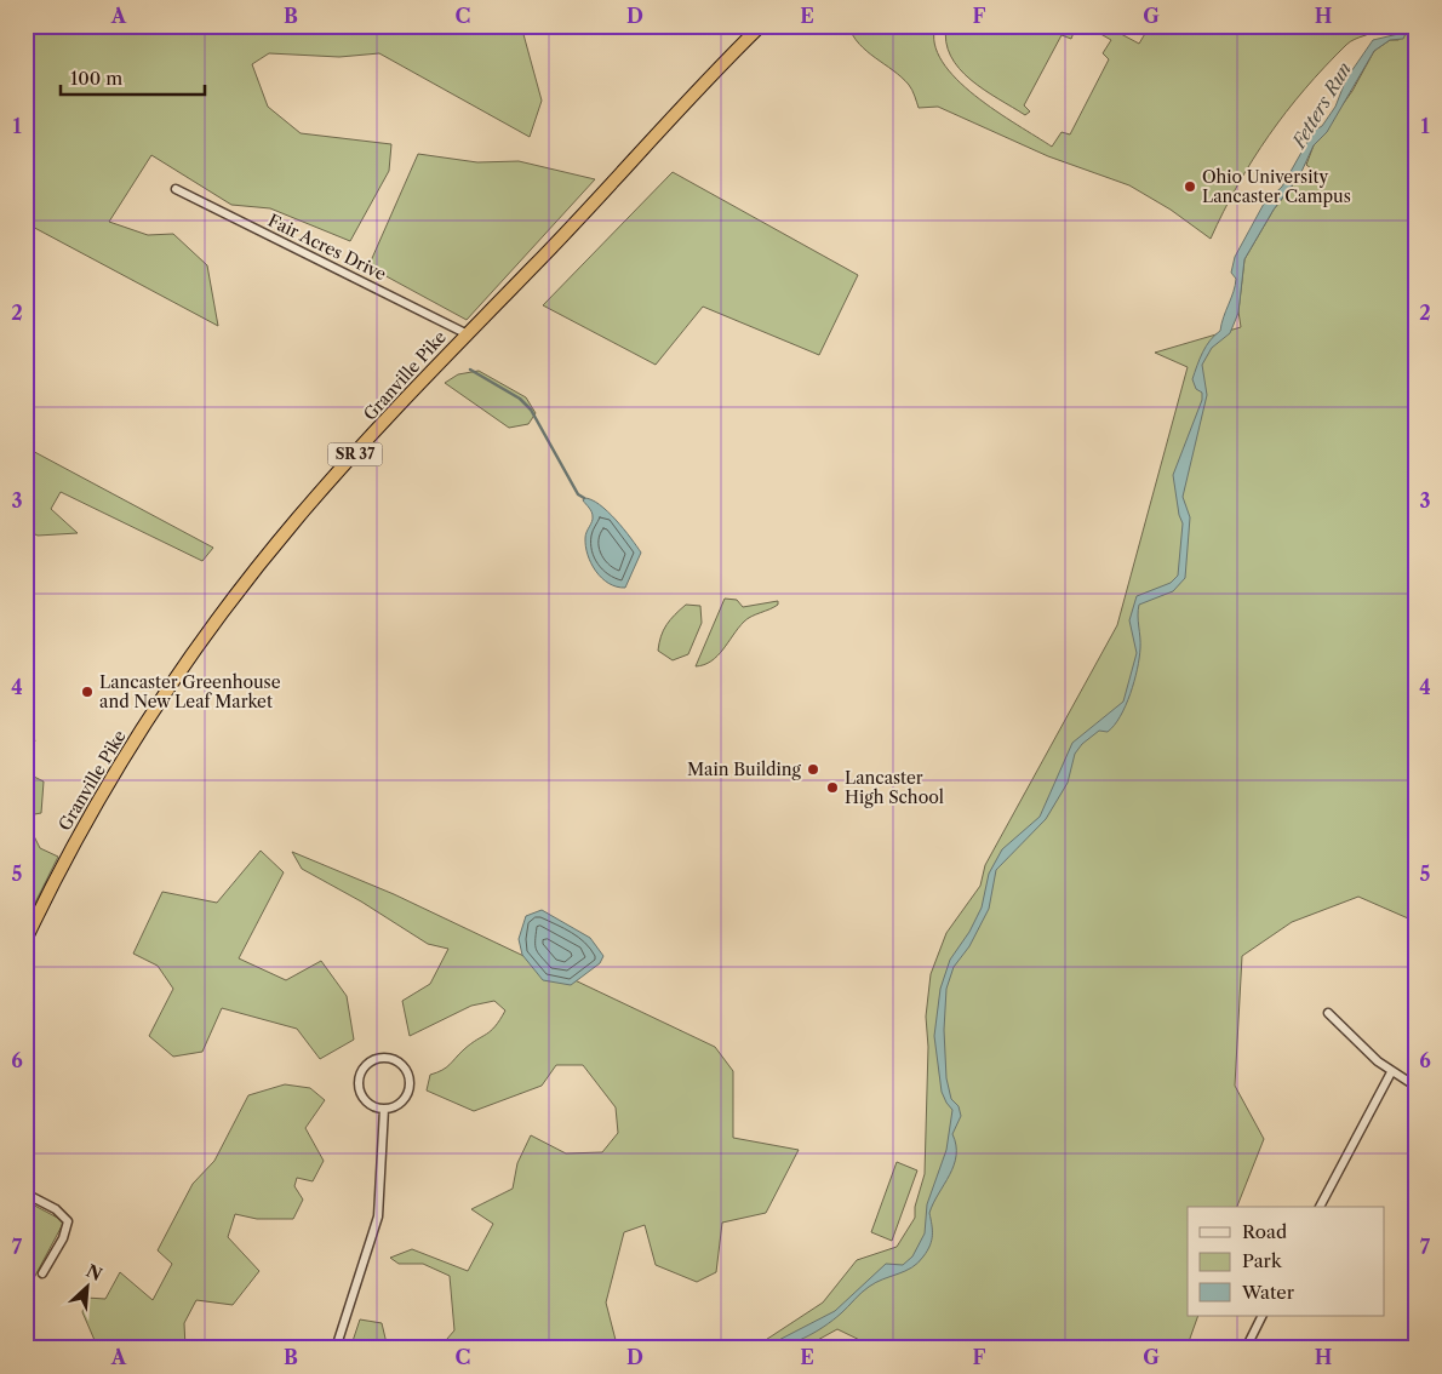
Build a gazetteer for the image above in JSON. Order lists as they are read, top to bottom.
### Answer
{
  "streets": {
    "highway": ["Granville Pike", "SR 37"],
    "street": ["Fair Acres Drive"]
  },
  "crossings": [
    ["Fair Acres Drive", "Granville Pike"]
  ],
  "water": ["Fetters Run"],
  "places": [
    "Ohio University Lancaster Campus",
    "Lancaster Greenhouse and New Leaf Market",
    "Main Building",
    "Lancaster High School"
  ],
  "legend": ["Road", "Park", "Water"],
  "scale_bar": "100 m",
  "north": "top right",
  "grid": {
    "columns": [
      "A",
      "B",
      "C",
      "D",
      "E",
      "F",
      "G",
      "H"
    ],
    "rows": [
      "1",
      "2",
      "3",
      "4",
      "5",
      "6",
      "7"
    ]
  }
}
